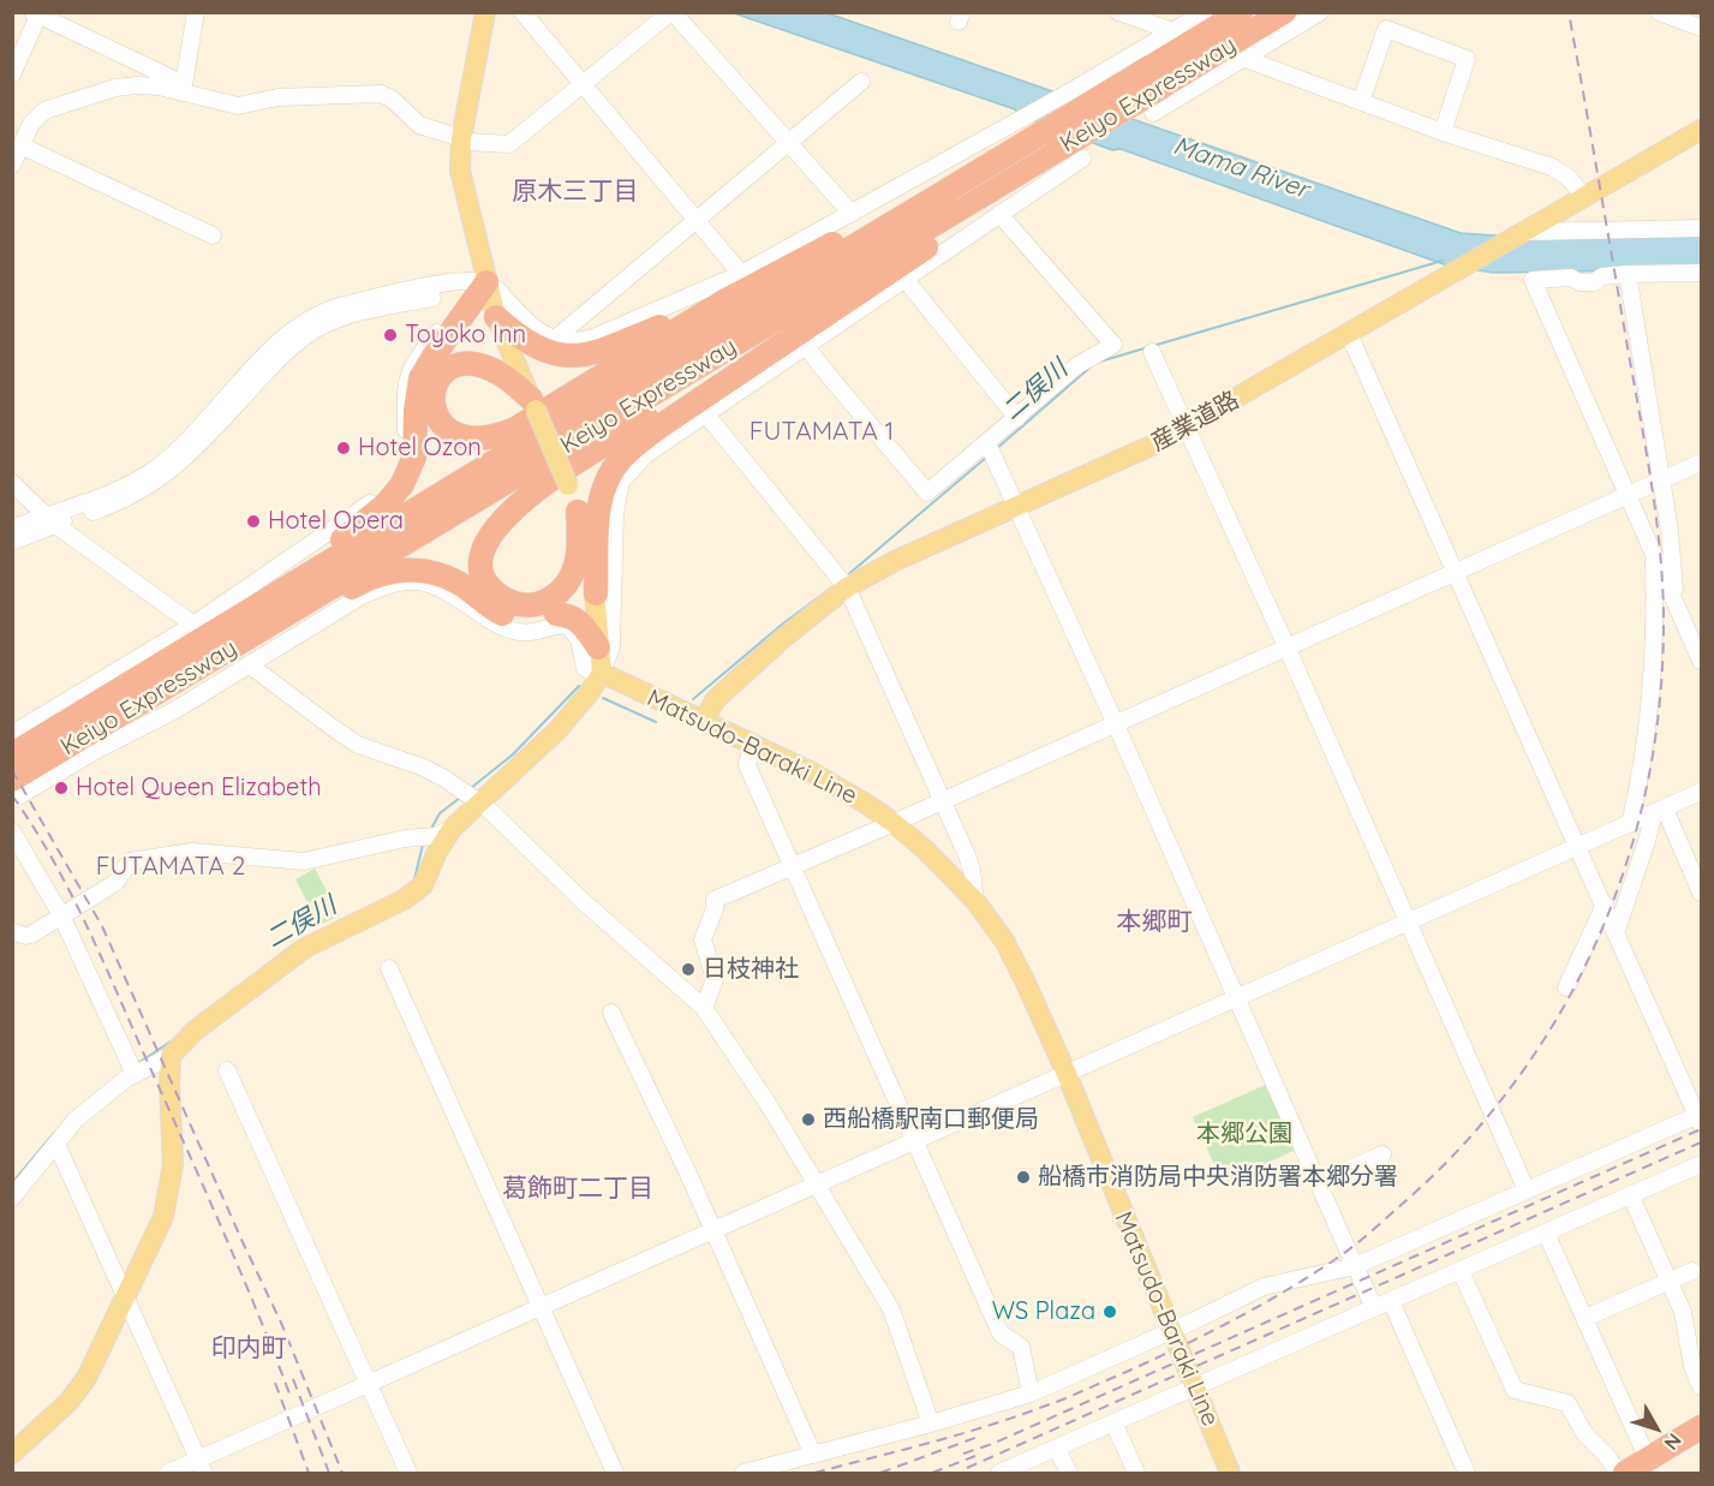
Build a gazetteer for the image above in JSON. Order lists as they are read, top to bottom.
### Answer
{
  "streets": {
    "highway": ["Keiyo Expressway"],
    "main road": ["産業道路", "Matsudo-Baraki Line"]
  },
  "crossings": [
    ["産業道路", "Matsudo-Baraki Line"]
  ],
  "districts": [
    "原木三丁目",
    "FUTAMATA 1",
    "FUTAMATA 2",
    "本郷町",
    "葛飾町二丁目",
    "印内町"
  ],
  "water": ["Mama River", "二俣川"],
  "parks": ["本郷公園"],
  "places": [
    "Toyoko Inn",
    "Hotel Ozon",
    "Hotel Opera",
    "Hotel Queen Elizabeth",
    "日枝神社",
    "西船橋駅南口郵便局",
    "船橋市消防局中央消防署本郷分署",
    "WS Plaza"
  ],
  "north": "bottom right"
}
